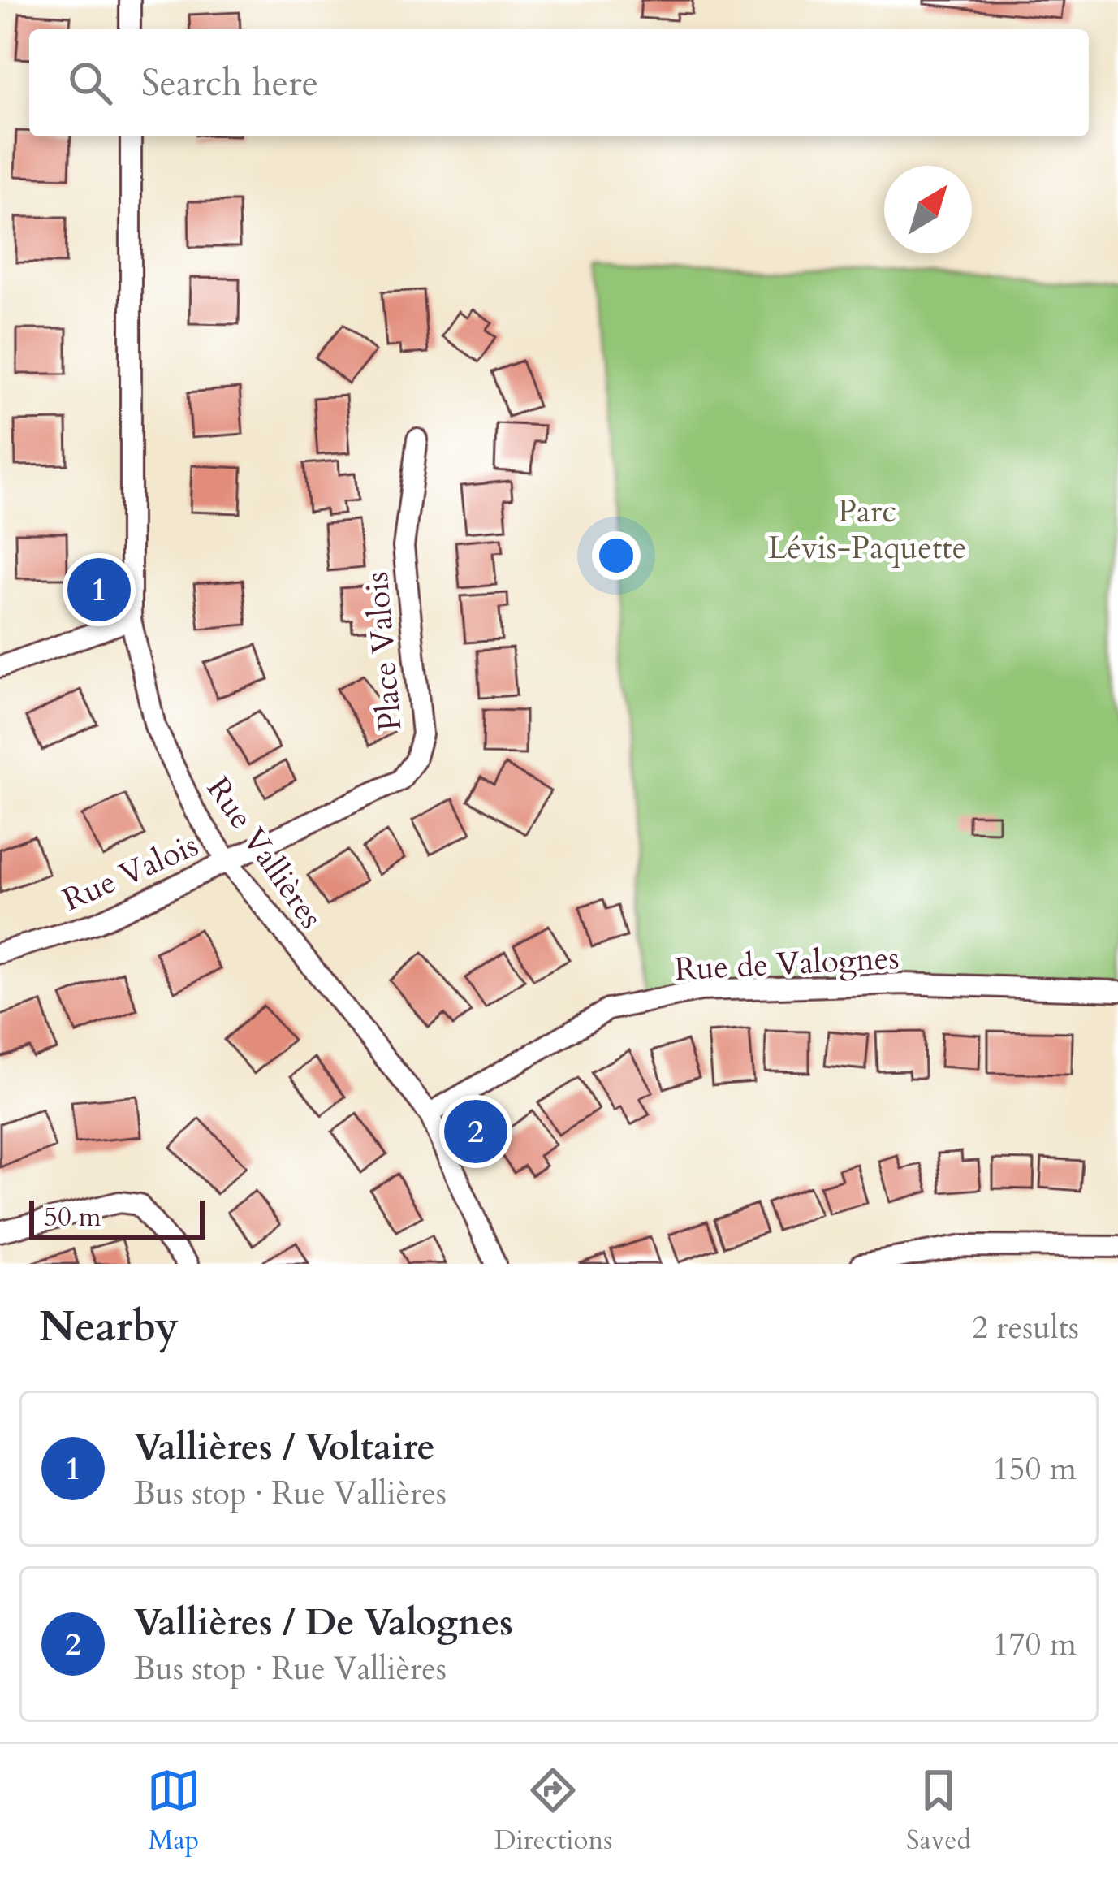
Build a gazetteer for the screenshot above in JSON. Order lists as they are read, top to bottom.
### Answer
{
  "streets": {
    "street": [
      "Place Valois",
      "Rue Vallières",
      "Rue Valois",
      "Rue de Valognes"
    ]
  },
  "crossings": [
    ["Place Valois", "Rue Vallières"],
    ["Place Valois", "Rue Valois"],
    ["Rue Vallières", "Rue Valois"],
    ["Rue Vallières", "Rue de Valognes"]
  ],
  "parks": ["Parc Lévis-Paquette"],
  "scale_bar": "50 m",
  "north": "top right",
  "page": {
    "search": "Search here",
    "pins": ["1", "2"],
    "scale": "50 m",
    "heading": ["Nearby", "2 results"],
    "list": [
      {
        "mark": "1",
        "name": "Vallières / Voltaire",
        "note": "Bus stop · Rue Vallières",
        "value": "150 m"
      },
      {
        "mark": "2",
        "name": "Vallières / De Valognes",
        "note": "Bus stop · Rue Vallières",
        "value": "170 m"
      }
    ],
    "nav": ["Map", "Directions", "Saved"]
  }
}
